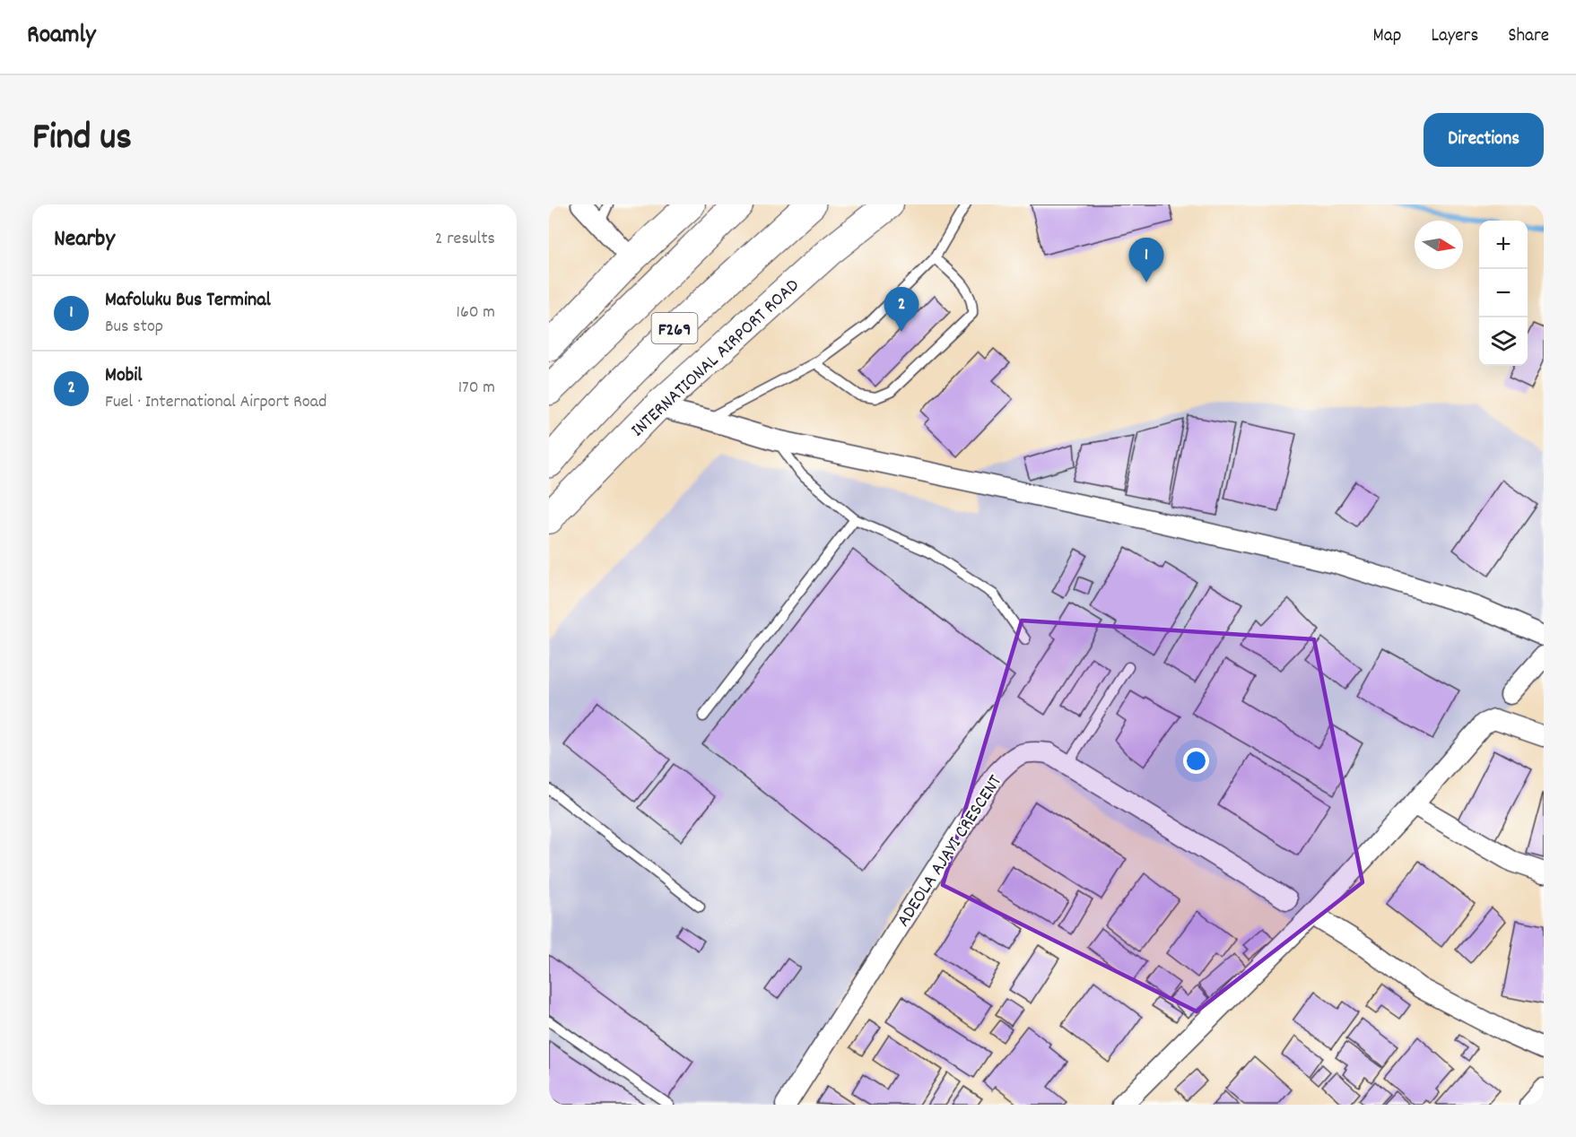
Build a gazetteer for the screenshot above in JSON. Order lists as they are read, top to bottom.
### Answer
{
  "streets": {
    "highway": ["F269"],
    "main road": ["INTERNATIONAL AIRPORT ROAD"],
    "street": ["ADEOLA AJAYI CRESCENT"]
  },
  "north": "right",
  "page": {
    "header": "Roamly",
    "nav": ["Map", "Layers", "Share"],
    "title": "Find us",
    "buttons": "Directions",
    "heading": ["Nearby", "2 results"],
    "map_buttons": ["+", "−"],
    "pins": ["1", "2"],
    "list": [
      {
        "mark": "1",
        "name": "Mafoluku Bus Terminal",
        "note": "Bus stop",
        "value": "160 m"
      },
      {
        "mark": "2",
        "name": "Mobil",
        "note": "Fuel · International Airport Road",
        "value": "170 m"
      }
    ]
  }
}
